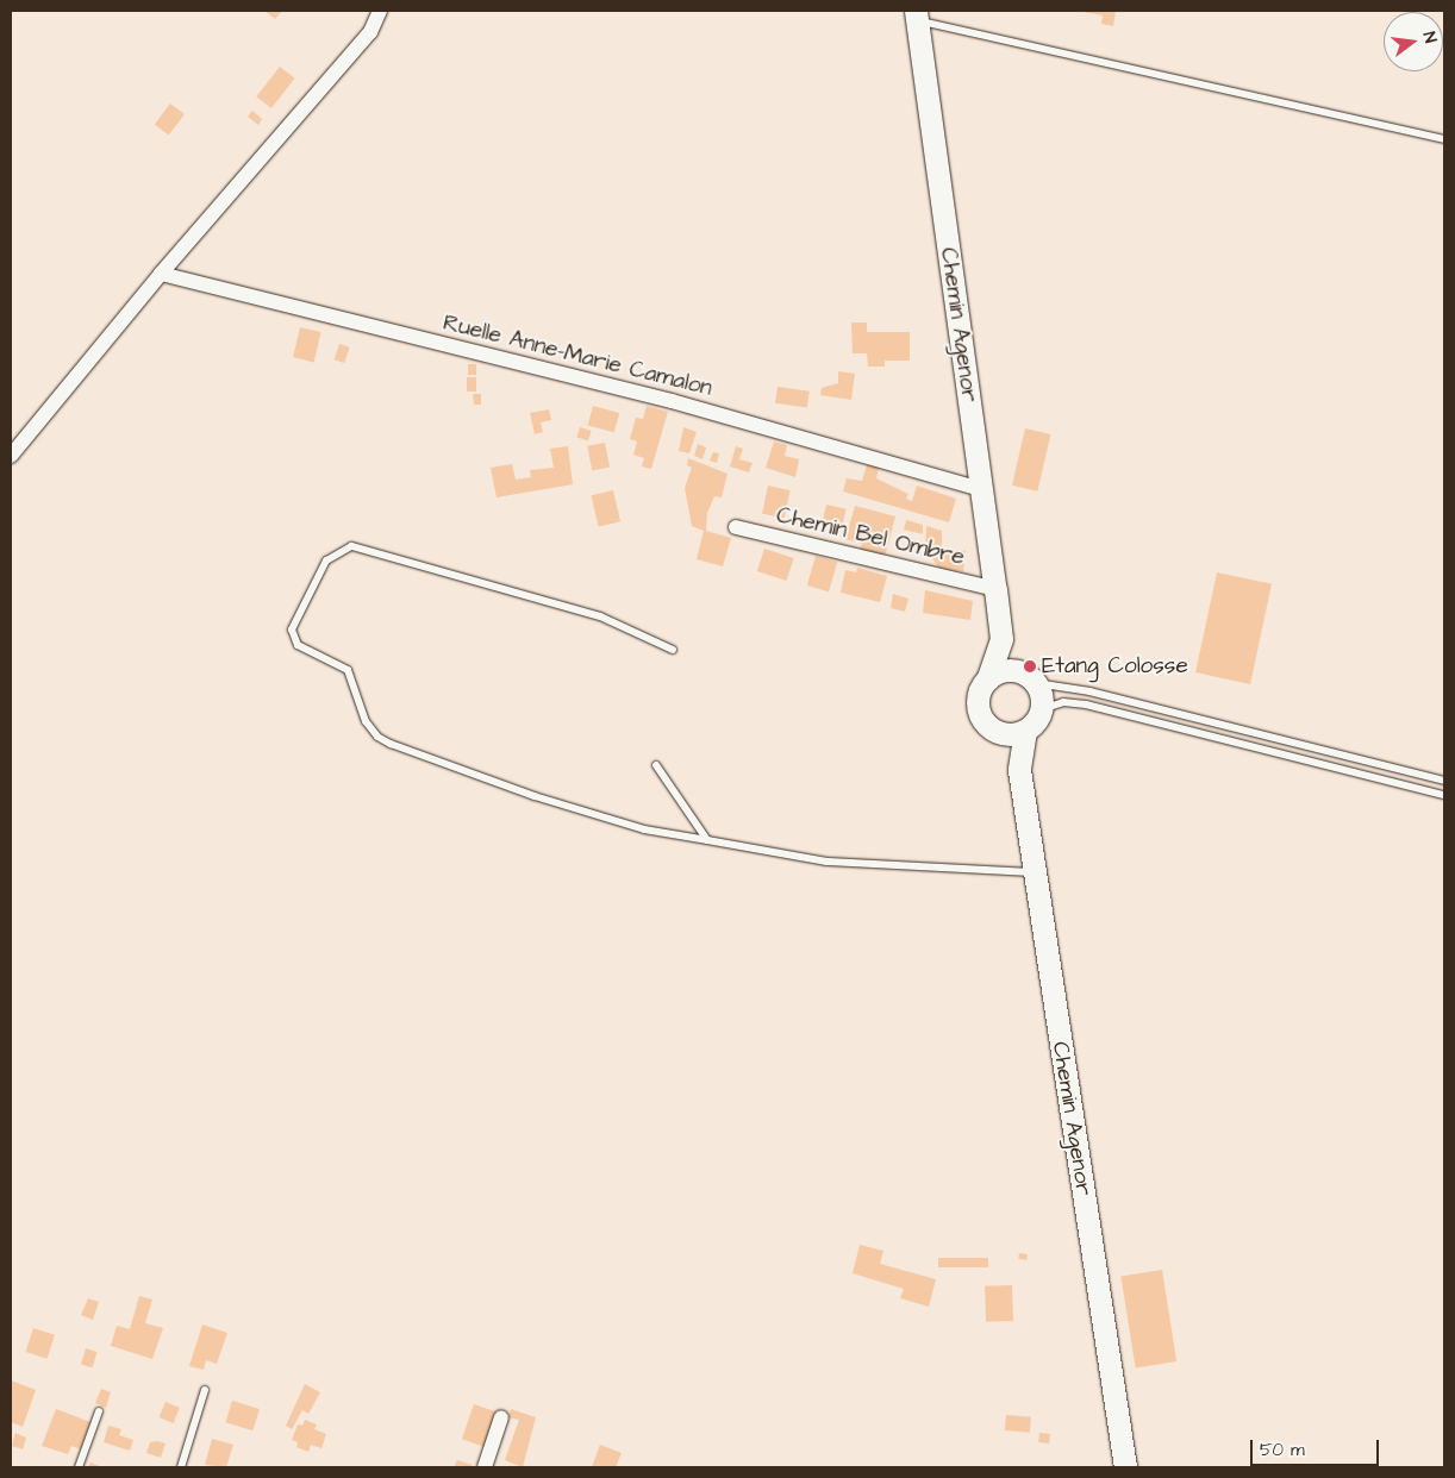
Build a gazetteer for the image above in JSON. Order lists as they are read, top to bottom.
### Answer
{
  "streets": {
    "main road": ["Chemin Agenor"],
    "street": ["Ruelle Anne-Marie Camalon", "Chemin Bel Ombre"]
  },
  "crossings": [
    ["Chemin Agenor", "Ruelle Anne-Marie Camalon"],
    ["Chemin Agenor", "Chemin Bel Ombre"]
  ],
  "places": ["Etang Colosse"],
  "scale_bar": "50 m",
  "north": "right"
}
